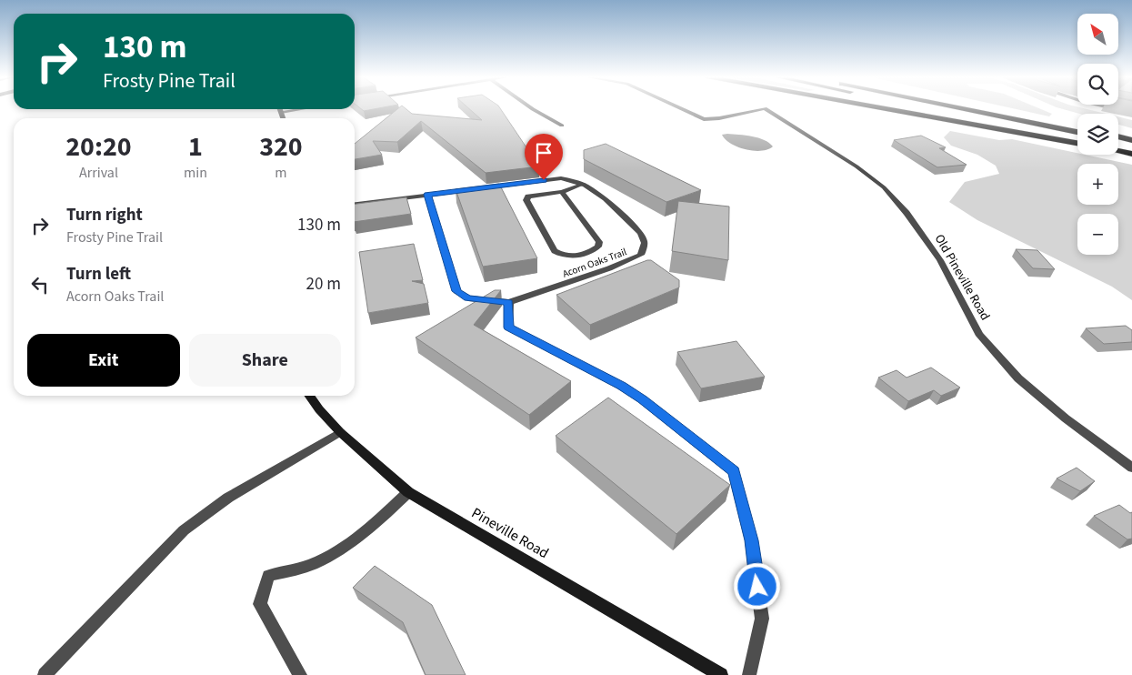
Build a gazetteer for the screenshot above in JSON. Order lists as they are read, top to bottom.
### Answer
{
  "streets": {
    "main road": ["Pineville Road"],
    "street": ["Acorn Oaks Trail", "Old Pineville Road"]
  },
  "north": "top left",
  "page": {
    "map_buttons": ["+", "−"],
    "turn": ["130 m", "Frosty Pine Trail"],
    "eta": [
      "20:20",
      "Arrival",
      "1",
      "min",
      "320",
      "m"
    ],
    "list": [
      {
        "name": "Turn right",
        "note": "Frosty Pine Trail",
        "value": "130 m"
      },
      {
        "name": "Turn left",
        "note": "Acorn Oaks Trail",
        "value": "20 m"
      }
    ],
    "buttons": ["Exit", "Share"]
  }
}
